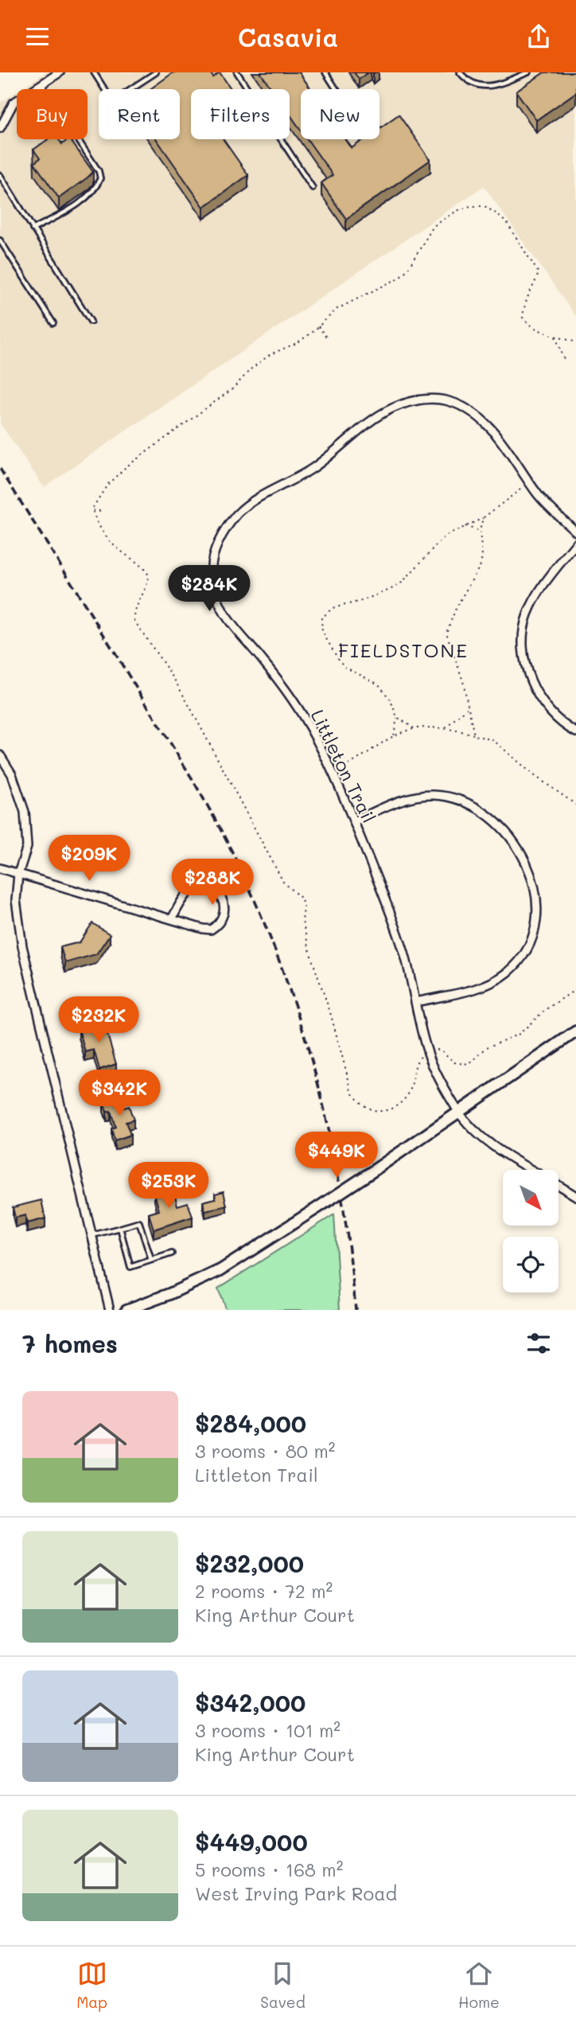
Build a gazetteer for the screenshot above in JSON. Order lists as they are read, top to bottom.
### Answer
{
  "streets": {
    "street": ["Littleton Trail"]
  },
  "districts": ["FIELDSTONE"],
  "north": "bottom right",
  "page": {
    "header": "Casavia",
    "chip": [
      "Buy",
      "Rent",
      "Filters",
      "New"
    ],
    "price": [
      "$284K",
      "$209K",
      "$288K",
      "$232K",
      "$342K",
      "$449K",
      "$253K"
    ],
    "heading": "7 homes",
    "list": [
      {
        "name": "$284,000",
        "note": "3 rooms · 80 m² · Littleton Trail"
      },
      {
        "name": "$232,000",
        "note": "2 rooms · 72 m² · King Arthur Court"
      },
      {
        "name": "$342,000",
        "note": "3 rooms · 101 m² · King Arthur Court"
      },
      {
        "name": "$449,000",
        "note": "5 rooms · 168 m² · West Irving Park Road"
      }
    ],
    "tabs": ["Map", "Saved", "Home"]
  }
}
